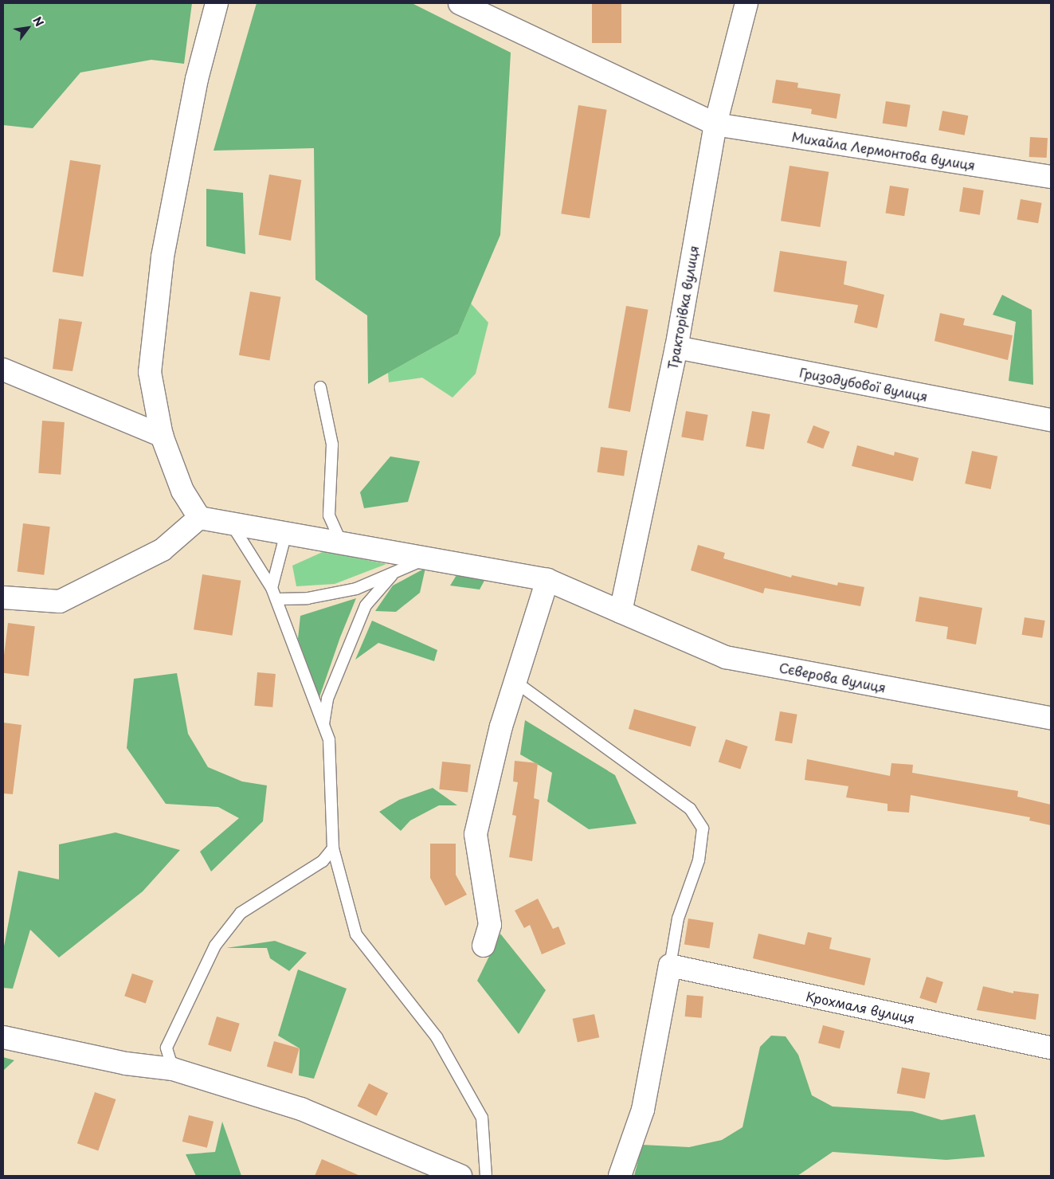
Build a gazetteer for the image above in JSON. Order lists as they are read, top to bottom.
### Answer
{
  "streets": {
    "street": [
      "Михайла Лермонтова вулиця",
      "Тракторівка вулиця",
      "Гризодубової вулиця",
      "Сєверова вулиця",
      "Крохмаля вулиця"
    ]
  },
  "crossings": [
    ["Михайла Лермонтова вулиця", "Тракторівка вулиця"],
    ["Тракторівка вулиця", "Гризодубової вулиця"],
    ["Тракторівка вулиця", "Сєверова вулиця"]
  ],
  "north": "top right"
}
